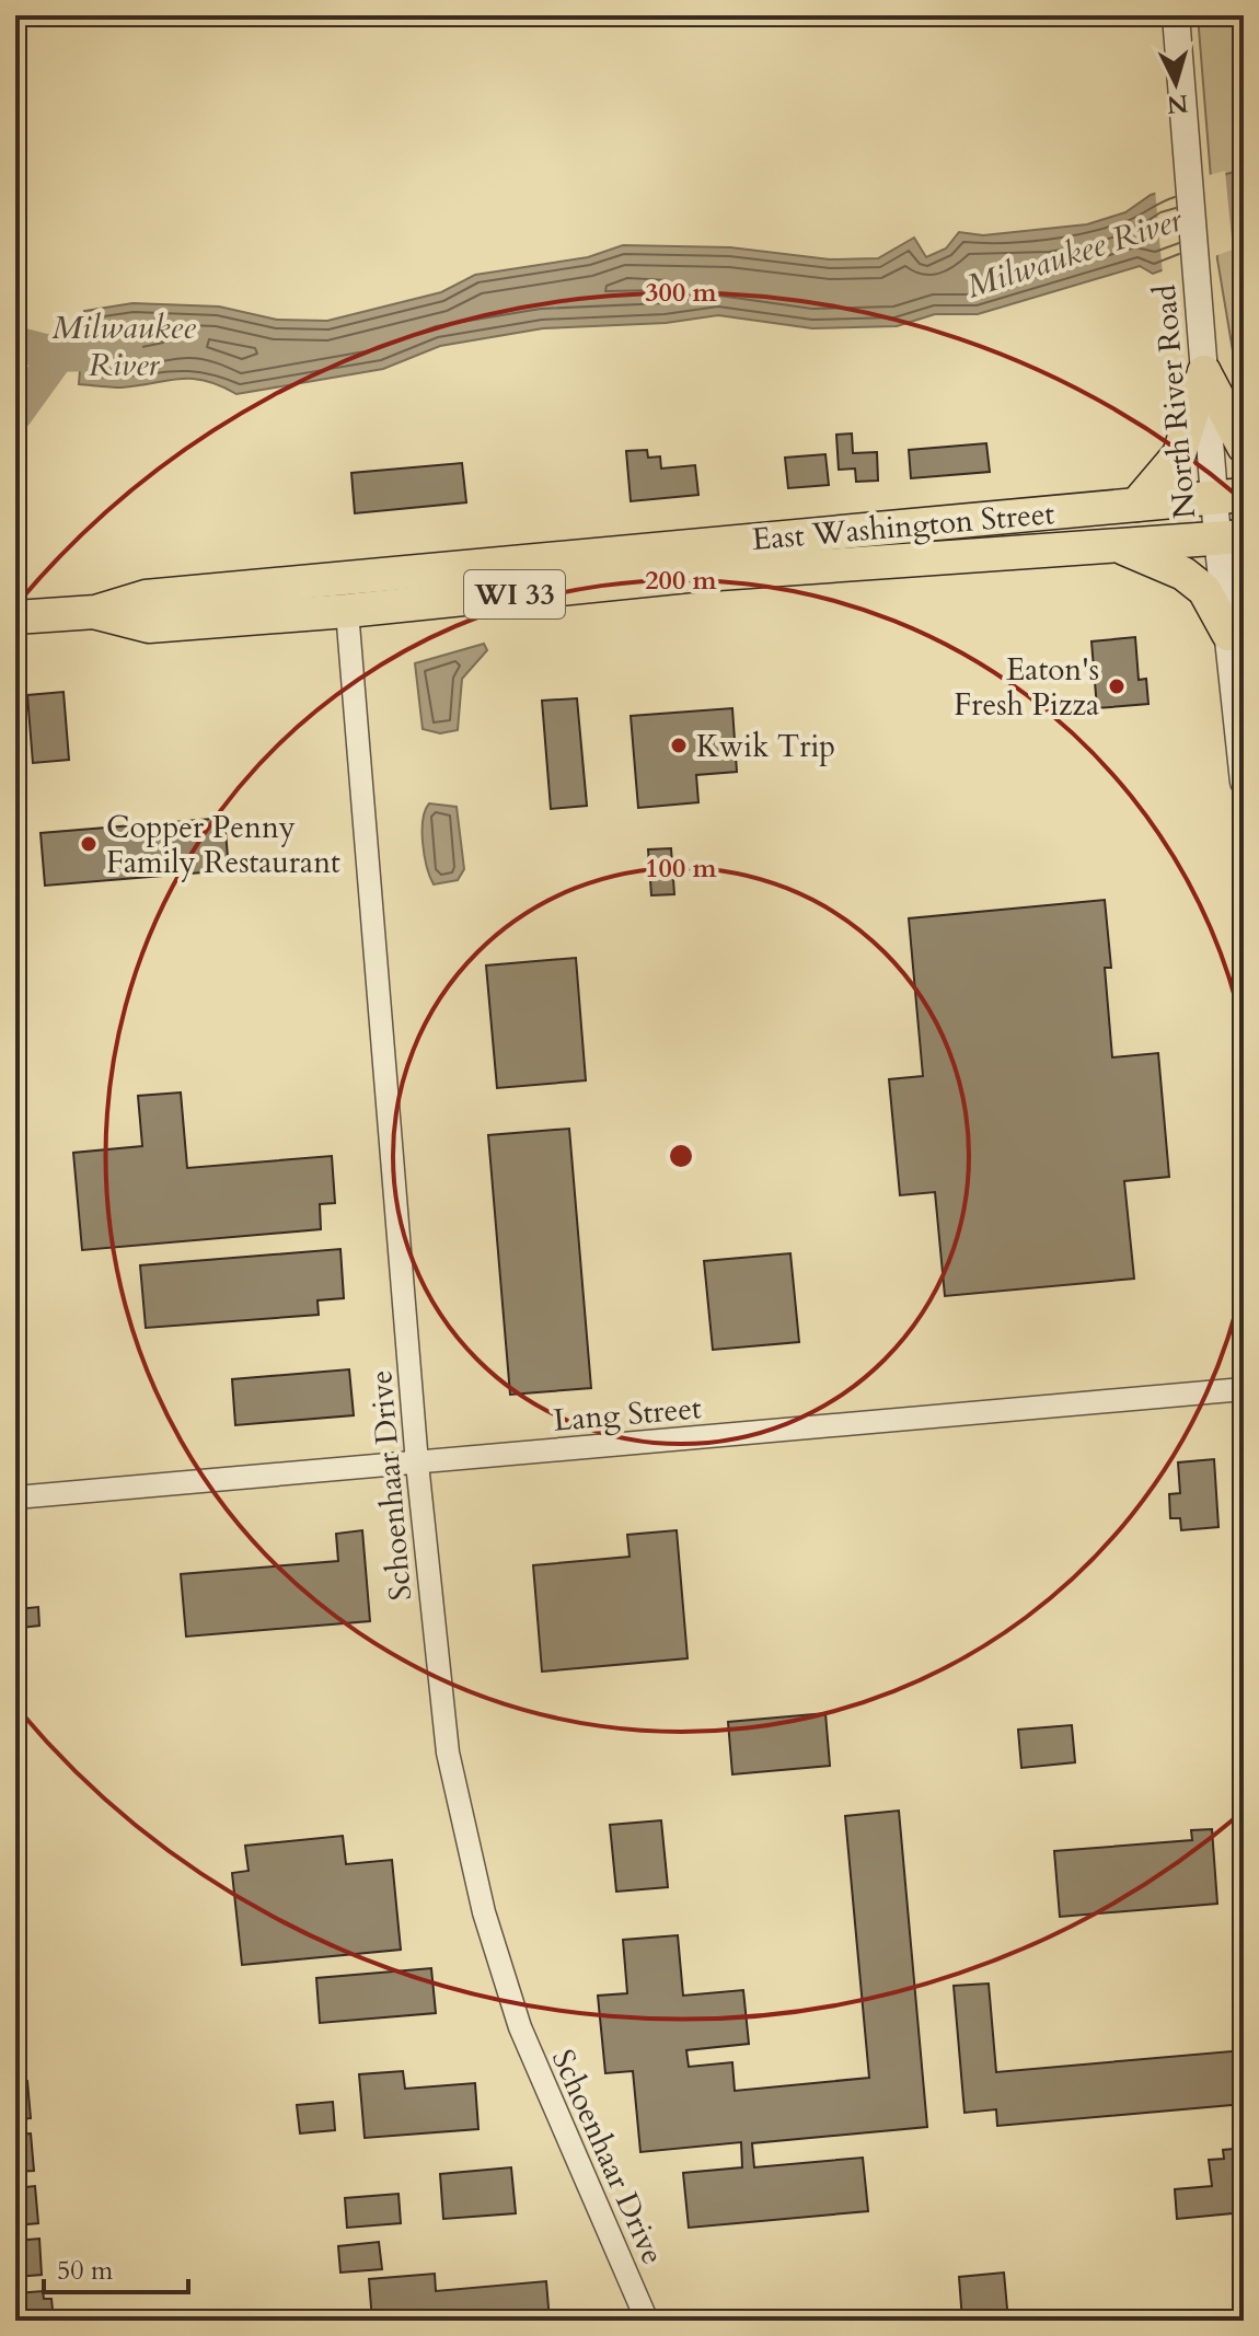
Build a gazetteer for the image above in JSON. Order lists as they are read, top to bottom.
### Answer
{
  "streets": {
    "main road": ["East Washington Street", "WI 33"],
    "street": ["North River Road", "Lang Street", "Schoenhaar Drive"]
  },
  "crossings": [
    ["North River Road", "East Washington Street"],
    ["East Washington Street", "Schoenhaar Drive"],
    ["Lang Street", "Schoenhaar Drive"]
  ],
  "water": ["Milwaukee River"],
  "places": ["Eaton's Fresh Pizza", "Kwik Trip", "Copper Penny Family Restaurant"],
  "scale_bar": "50 m",
  "north": "bottom",
  "rings": ["300 m", "200 m", "100 m"]
}
